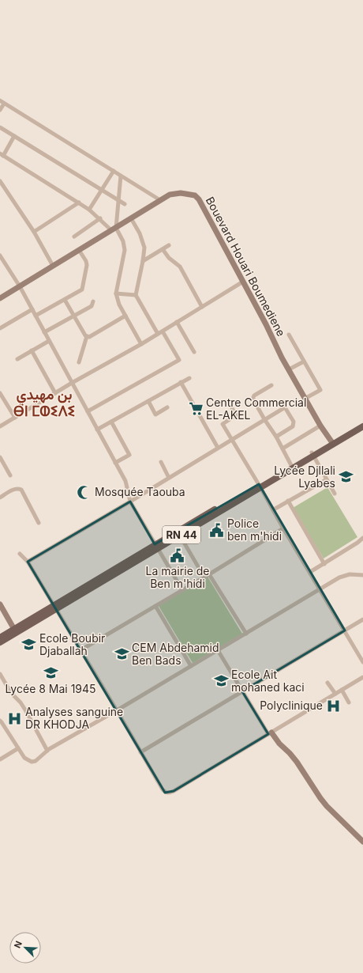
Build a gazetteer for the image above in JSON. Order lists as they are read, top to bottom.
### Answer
{
  "streets": {
    "main road": ["RN 44"],
    "street": ["Bouevard Houari Boumediene"]
  },
  "crossings": [
    ["Bouevard Houari Boumediene", "RN 44"]
  ],
  "districts": ["بن مهيدي ⴱⵏ ⵎⵀⵉⴷⵉ"],
  "places": {
    "supermarket": ["Centre Commercial EL-AKEL"],
    "school or university": [
      "Lycée Djllali Lyabes",
      "Ecole Boubir Djaballah",
      "CEM Abdehamid Ben Bads",
      "Lycée 8 Mai 1945",
      "Ecole Ait mohaned kaci"
    ],
    "mosque": ["Mosquée Taouba"],
    "public building": ["Police ben m'hidi", "La mairie de Ben m'hidi"],
    "hospital": ["Polyclinique", "Analyses sanguine DR KHODJA"]
  },
  "north": "top left"
}
